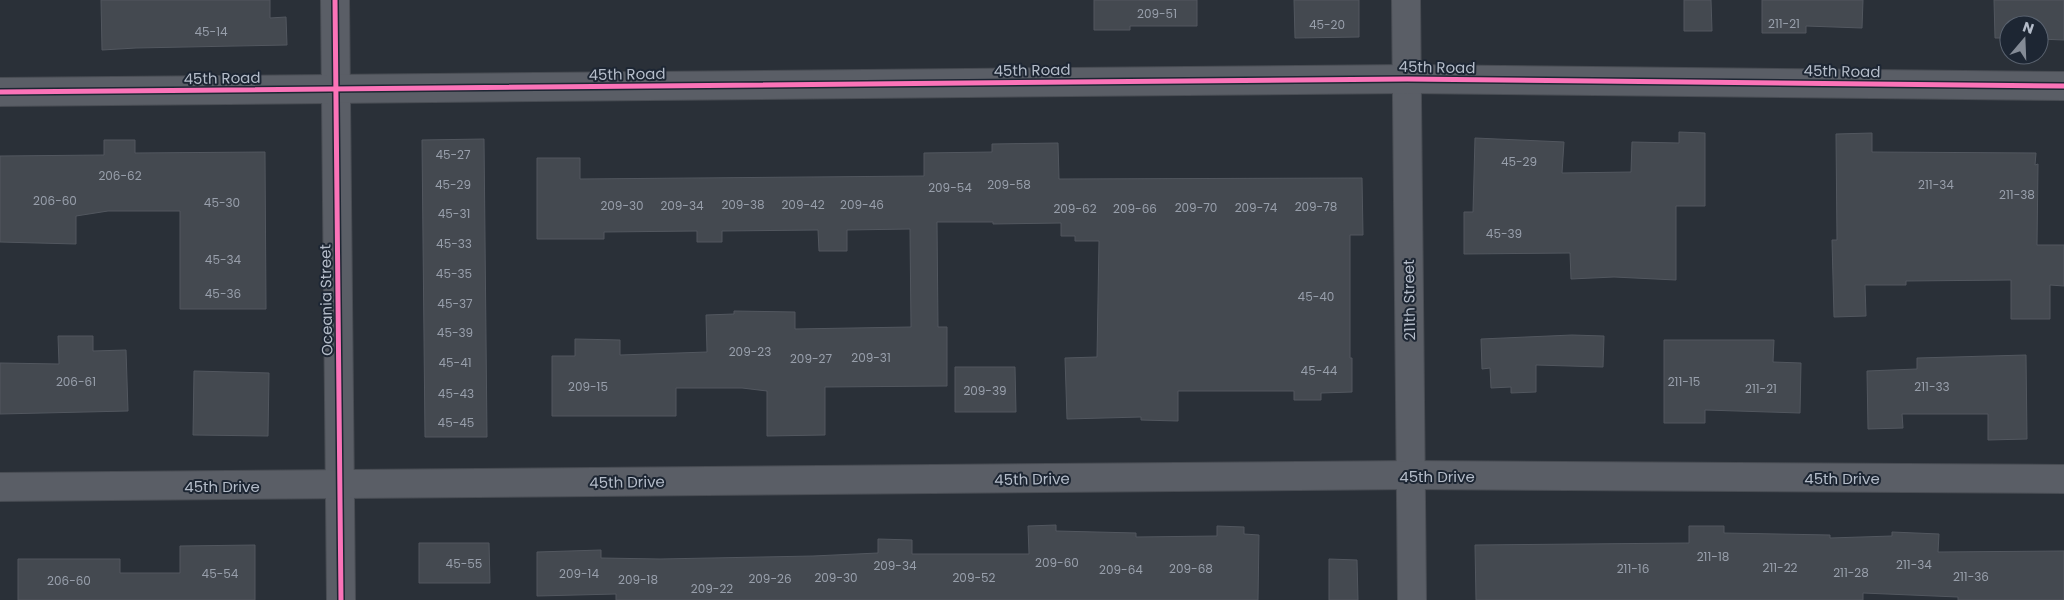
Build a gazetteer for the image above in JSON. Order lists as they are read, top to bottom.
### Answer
{
  "streets": {
    "street": [
      "45th Road",
      "Oceania Street",
      "211th Street",
      "45th Drive"
    ]
  },
  "crossings": [
    ["45th Road", "Oceania Street"],
    ["45th Road", "211th Street"],
    ["Oceania Street", "45th Drive"],
    ["211th Street", "45th Drive"]
  ],
  "house_numbers": [
    "209-51",
    "211-21",
    "45-20",
    "45-14",
    "45-27",
    "45-29",
    "206-62",
    "45-29",
    "209-58",
    "211-34",
    "209-54",
    "211-38",
    "206-60",
    "45-30",
    "209-38",
    "209-42",
    "209-46",
    "209-30",
    "209-34",
    "209-78",
    "209-70",
    "209-74",
    "209-62",
    "209-66",
    "45-31",
    "45-39",
    "45-33",
    "45-34",
    "45-35",
    "45-36",
    "45-40",
    "45-37",
    "45-39",
    "209-23",
    "209-31",
    "209-27",
    "45-41",
    "45-44",
    "206-61",
    "211-15",
    "209-15",
    "211-33",
    "211-21",
    "209-39",
    "45-43",
    "45-45",
    "211-18",
    "209-60",
    "45-55",
    "211-34",
    "209-34",
    "211-22",
    "209-68",
    "211-16",
    "209-64",
    "211-28",
    "45-54",
    "209-14",
    "211-36",
    "209-30",
    "209-52",
    "209-26",
    "209-18",
    "206-60",
    "209-22"
  ],
  "north": "top"
}
